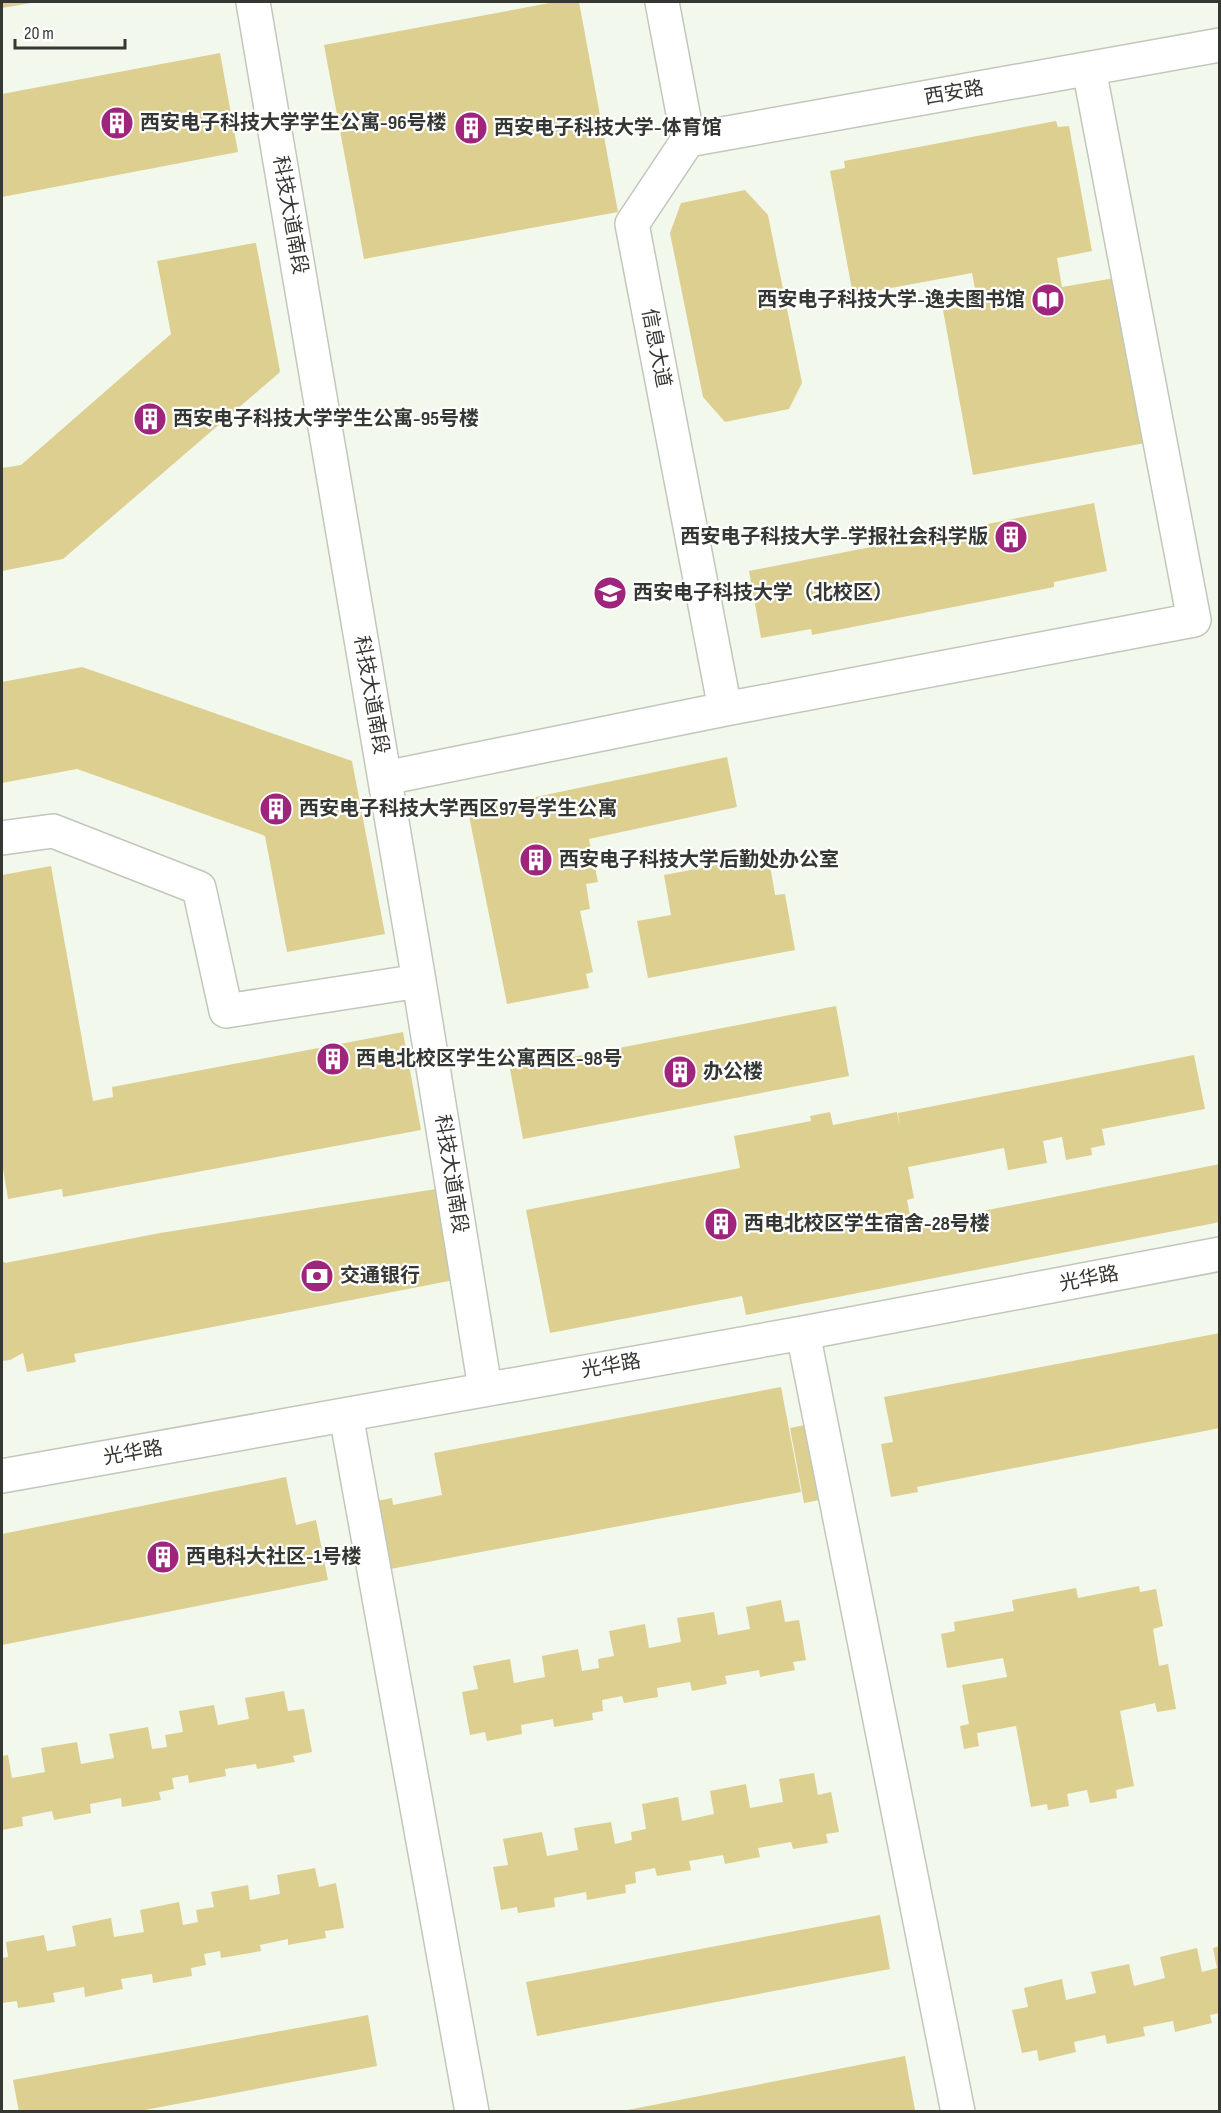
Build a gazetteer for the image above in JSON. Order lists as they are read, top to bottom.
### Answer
{
  "streets": {
    "street": [
      "西安路",
      "科技大道南段",
      "信息大道",
      "光华路"
    ]
  },
  "crossings": [
    ["西安路", "信息大道"],
    ["科技大道南段", "光华路"]
  ],
  "places": {
    "building": [
      "西安电子科技大学学生公寓-96号楼",
      "西安电子科技大学-体育馆",
      "西安电子科技大学学生公寓-95号楼",
      "西安电子科技大学-学报社会科学版",
      "西安电子科技大学西区97号学生公寓",
      "西安电子科技大学后勤处办公室",
      "西电北校区学生公寓西区-98号",
      "办公楼",
      "西电北校区学生宿舍-28号楼",
      "西电科大社区-1号楼"
    ],
    "library": ["西安电子科技大学-逸夫图书馆"],
    "school or university": ["西安电子科技大学（北校区）"],
    "bank": ["交通银行"]
  },
  "scale_bar": "20 m"
}
